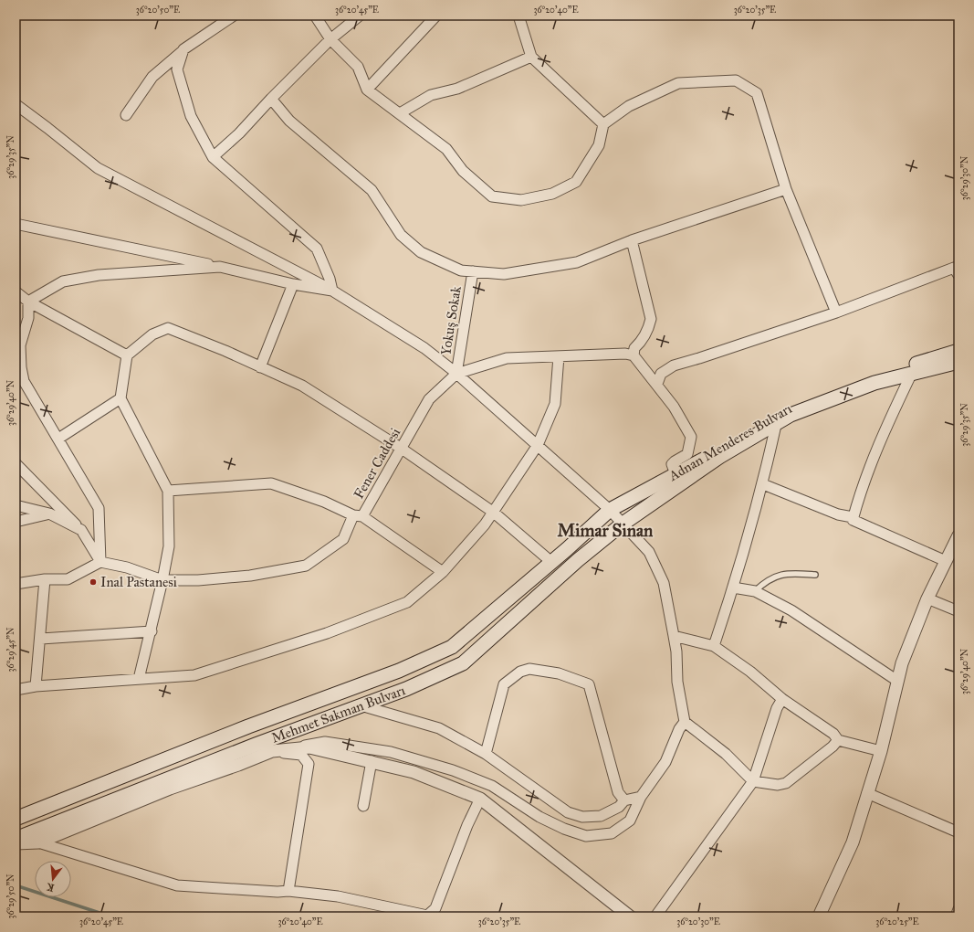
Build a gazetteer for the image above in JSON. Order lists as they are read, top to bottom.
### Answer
{
  "streets": {
    "main road": ["Adnan Menderes Bulvarı", "Mehmet Sakman Bulvarı"],
    "street": ["Yokuş Sokak", "Fener Caddesi"]
  },
  "crossings": [
    ["Yokuş Sokak", "Fener Caddesi"],
    ["Adnan Menderes Bulvarı", "Mehmet Sakman Bulvarı"]
  ],
  "districts": ["Mimar Sinan"],
  "places": ["Inal Pastanesi"],
  "north": "bottom",
  "coordinates": [
    "36°20'50\"E",
    "36°20'45\"E",
    "36°20'40\"E",
    "36°20'35\"E",
    "36°29'35\"N",
    "36°29'30\"N",
    "36°29'40\"N",
    "36°29'45\"N",
    "36°29'50\"N",
    "36°20'30\"E",
    "36°20'25\"E"
  ]
}
